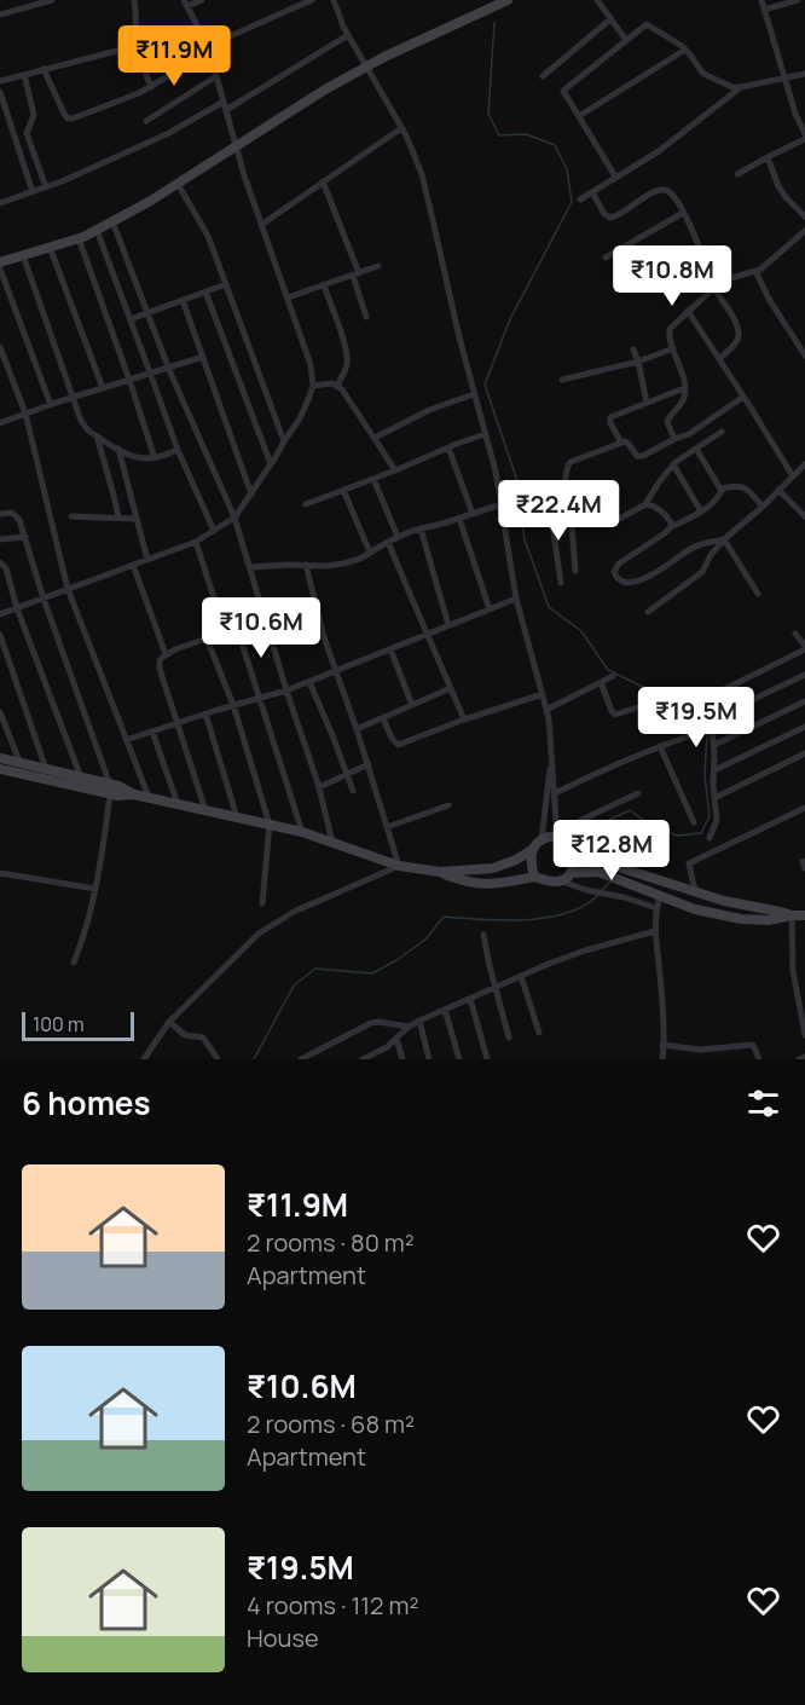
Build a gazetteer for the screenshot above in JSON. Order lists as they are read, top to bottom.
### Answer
{
  "scale_bar": "100 m",
  "page": {
    "price": [
      "₹11.9M",
      "₹10.8M",
      "₹22.4M",
      "₹10.6M",
      "₹19.5M",
      "₹12.8M"
    ],
    "scale": "100 m",
    "heading": "6 homes",
    "list": [
      {
        "name": "₹11.9M",
        "note": "2 rooms · 80 m² · Apartment"
      },
      {
        "name": "₹10.6M",
        "note": "2 rooms · 68 m² · Apartment"
      },
      {
        "name": "₹19.5M",
        "note": "4 rooms · 112 m² · House"
      }
    ]
  }
}
